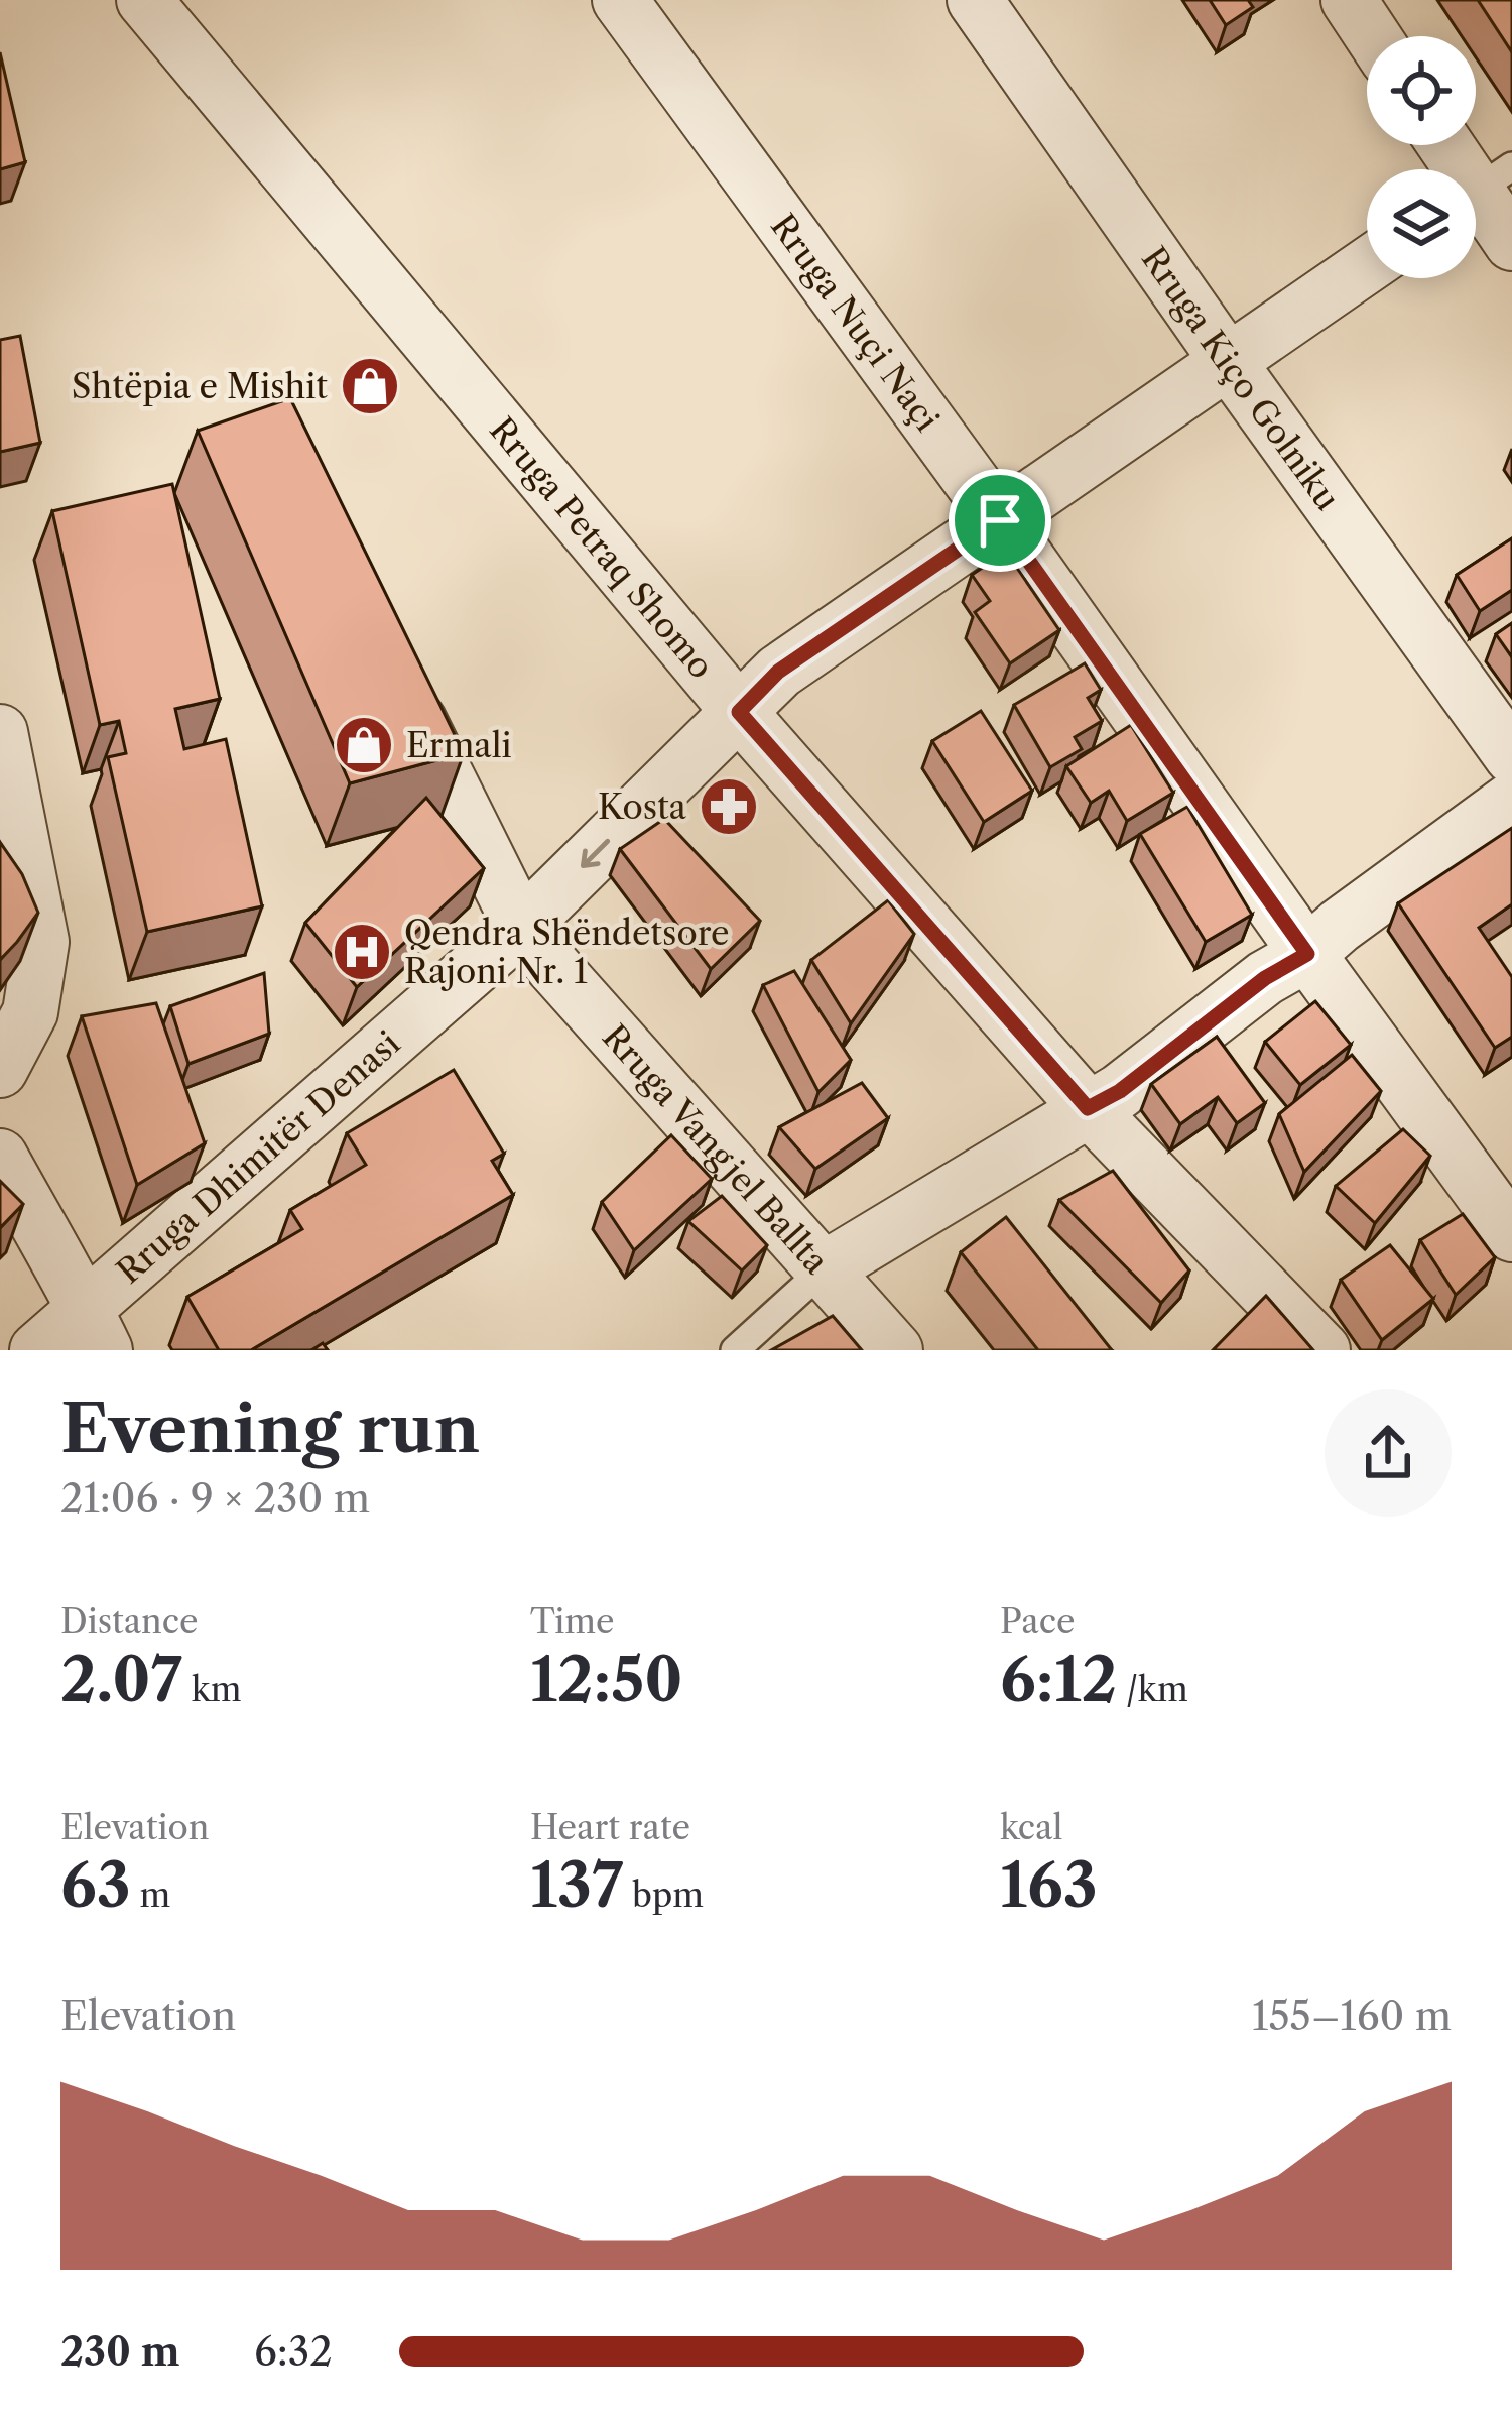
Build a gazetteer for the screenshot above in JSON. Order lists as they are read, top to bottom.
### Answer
{
  "streets": {
    "street": [
      "Rruga Nuçi Naçi",
      "Rruga Kiço Golniku",
      "Rruga Petraq Shomo",
      "Rruga Vangjel Ballta",
      "Rruga Dhimitër Denasi"
    ]
  },
  "crossings": [
    ["Rruga Nuçi Naçi", "Rruga Dhimitër Denasi"],
    ["Rruga Kiço Golniku", "Rruga Dhimitër Denasi"],
    ["Rruga Petraq Shomo", "Rruga Dhimitër Denasi"],
    ["Rruga Vangjel Ballta", "Rruga Dhimitër Denasi"]
  ],
  "places": {
    "shop": ["Shtëpia e Mishit", "Ermali"],
    "pharmacy": ["Kosta"],
    "hospital": ["Qendra Shëndetsore Rajoni Nr. 1"]
  },
  "page": {
    "heading": ["Evening run", "21:06 · 9 × 230 m"],
    "stats": [
      ["Distance", "2.07 km"],
      ["Time", "12:50"],
      ["Pace", "6:12 /km"],
      ["Elevation", "63 m"],
      ["Heart rate", "137 bpm"],
      ["kcal", "163"]
    ],
    "chart": ["Elevation", "155–160 m"],
    "list": [
      {
        "name": "230 m",
        "note": "6:32"
      }
    ]
  }
}
